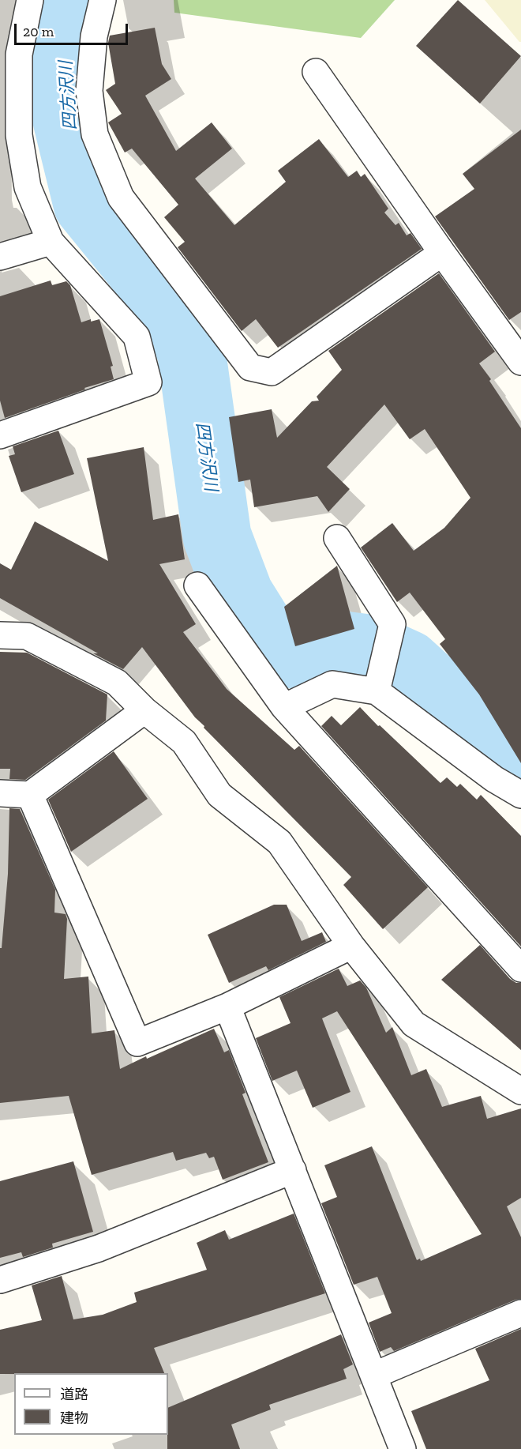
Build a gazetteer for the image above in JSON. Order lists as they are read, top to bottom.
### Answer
{
  "water": ["四方沢川"],
  "legend": ["道路", "建物"],
  "scale_bar": "20 m"
}
